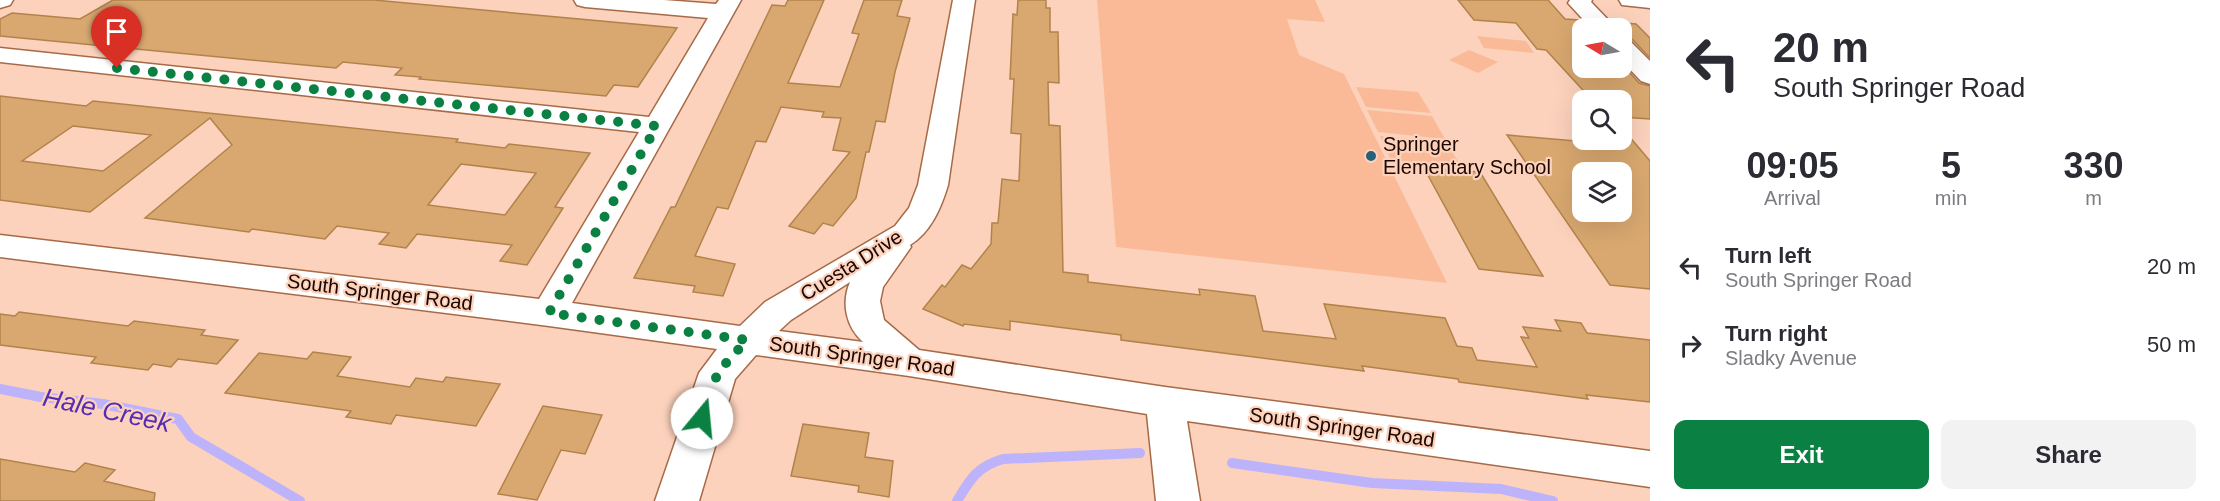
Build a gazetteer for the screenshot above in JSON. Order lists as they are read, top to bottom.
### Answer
{
  "streets": {
    "street": ["Cuesta Drive", "South Springer Road"]
  },
  "crossings": [
    ["Cuesta Drive", "South Springer Road"]
  ],
  "water": ["Hale Creek"],
  "places": ["Springer Elementary School"],
  "north": "left",
  "page": {
    "turn": ["20 m", "South Springer Road"],
    "eta": [
      "09:05",
      "Arrival",
      "5",
      "min",
      "330",
      "m"
    ],
    "list": [
      {
        "name": "Turn left",
        "note": "South Springer Road",
        "value": "20 m"
      },
      {
        "name": "Turn right",
        "note": "Sladky Avenue",
        "value": "50 m"
      }
    ],
    "buttons": ["Exit", "Share"]
  }
}
